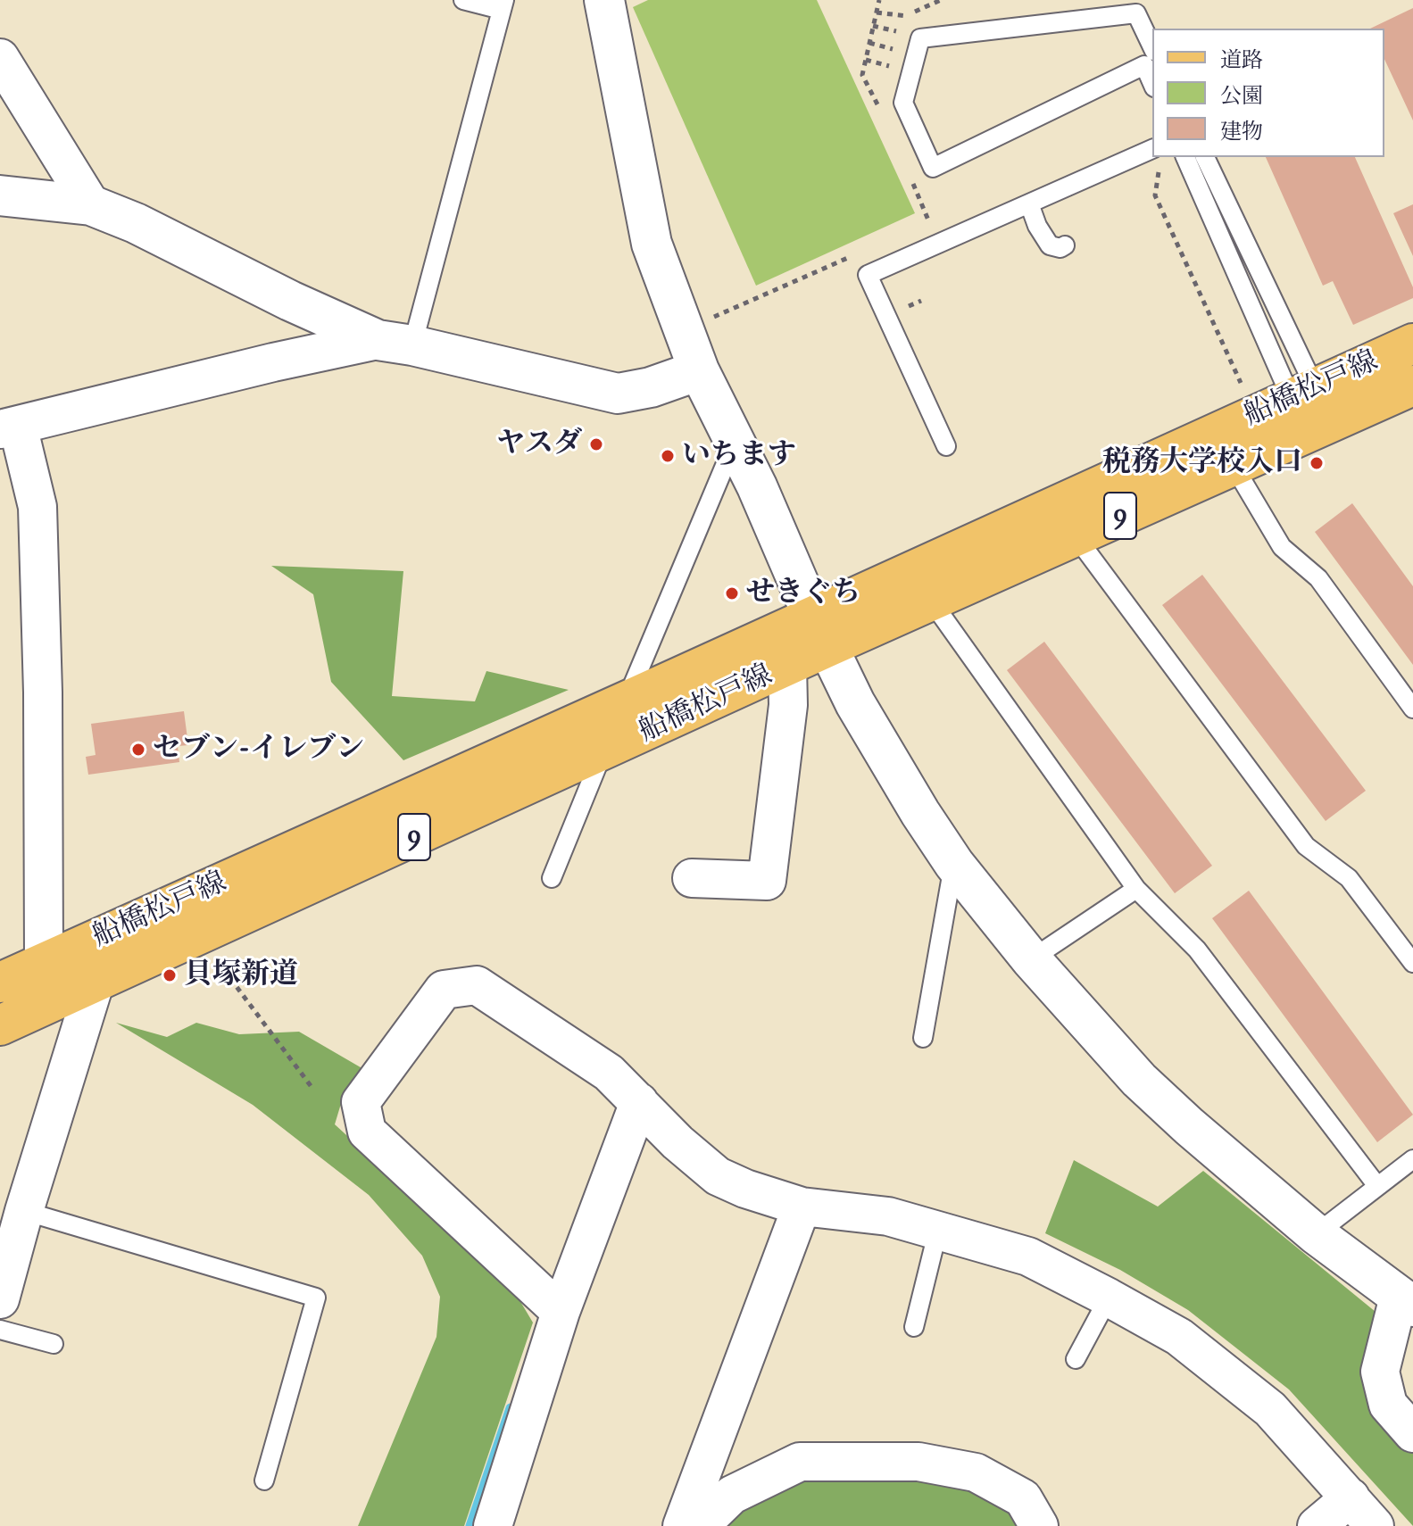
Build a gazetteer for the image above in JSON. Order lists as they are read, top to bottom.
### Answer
{
  "streets": {
    "main road": ["船橋松戸線", "9"]
  },
  "places": [
    "ヤスダ",
    "いちます",
    "税務大学校入口",
    "せきぐち",
    "セブン-イレブン",
    "貝塚新道"
  ],
  "legend": ["道路", "公園", "建物"]
}
